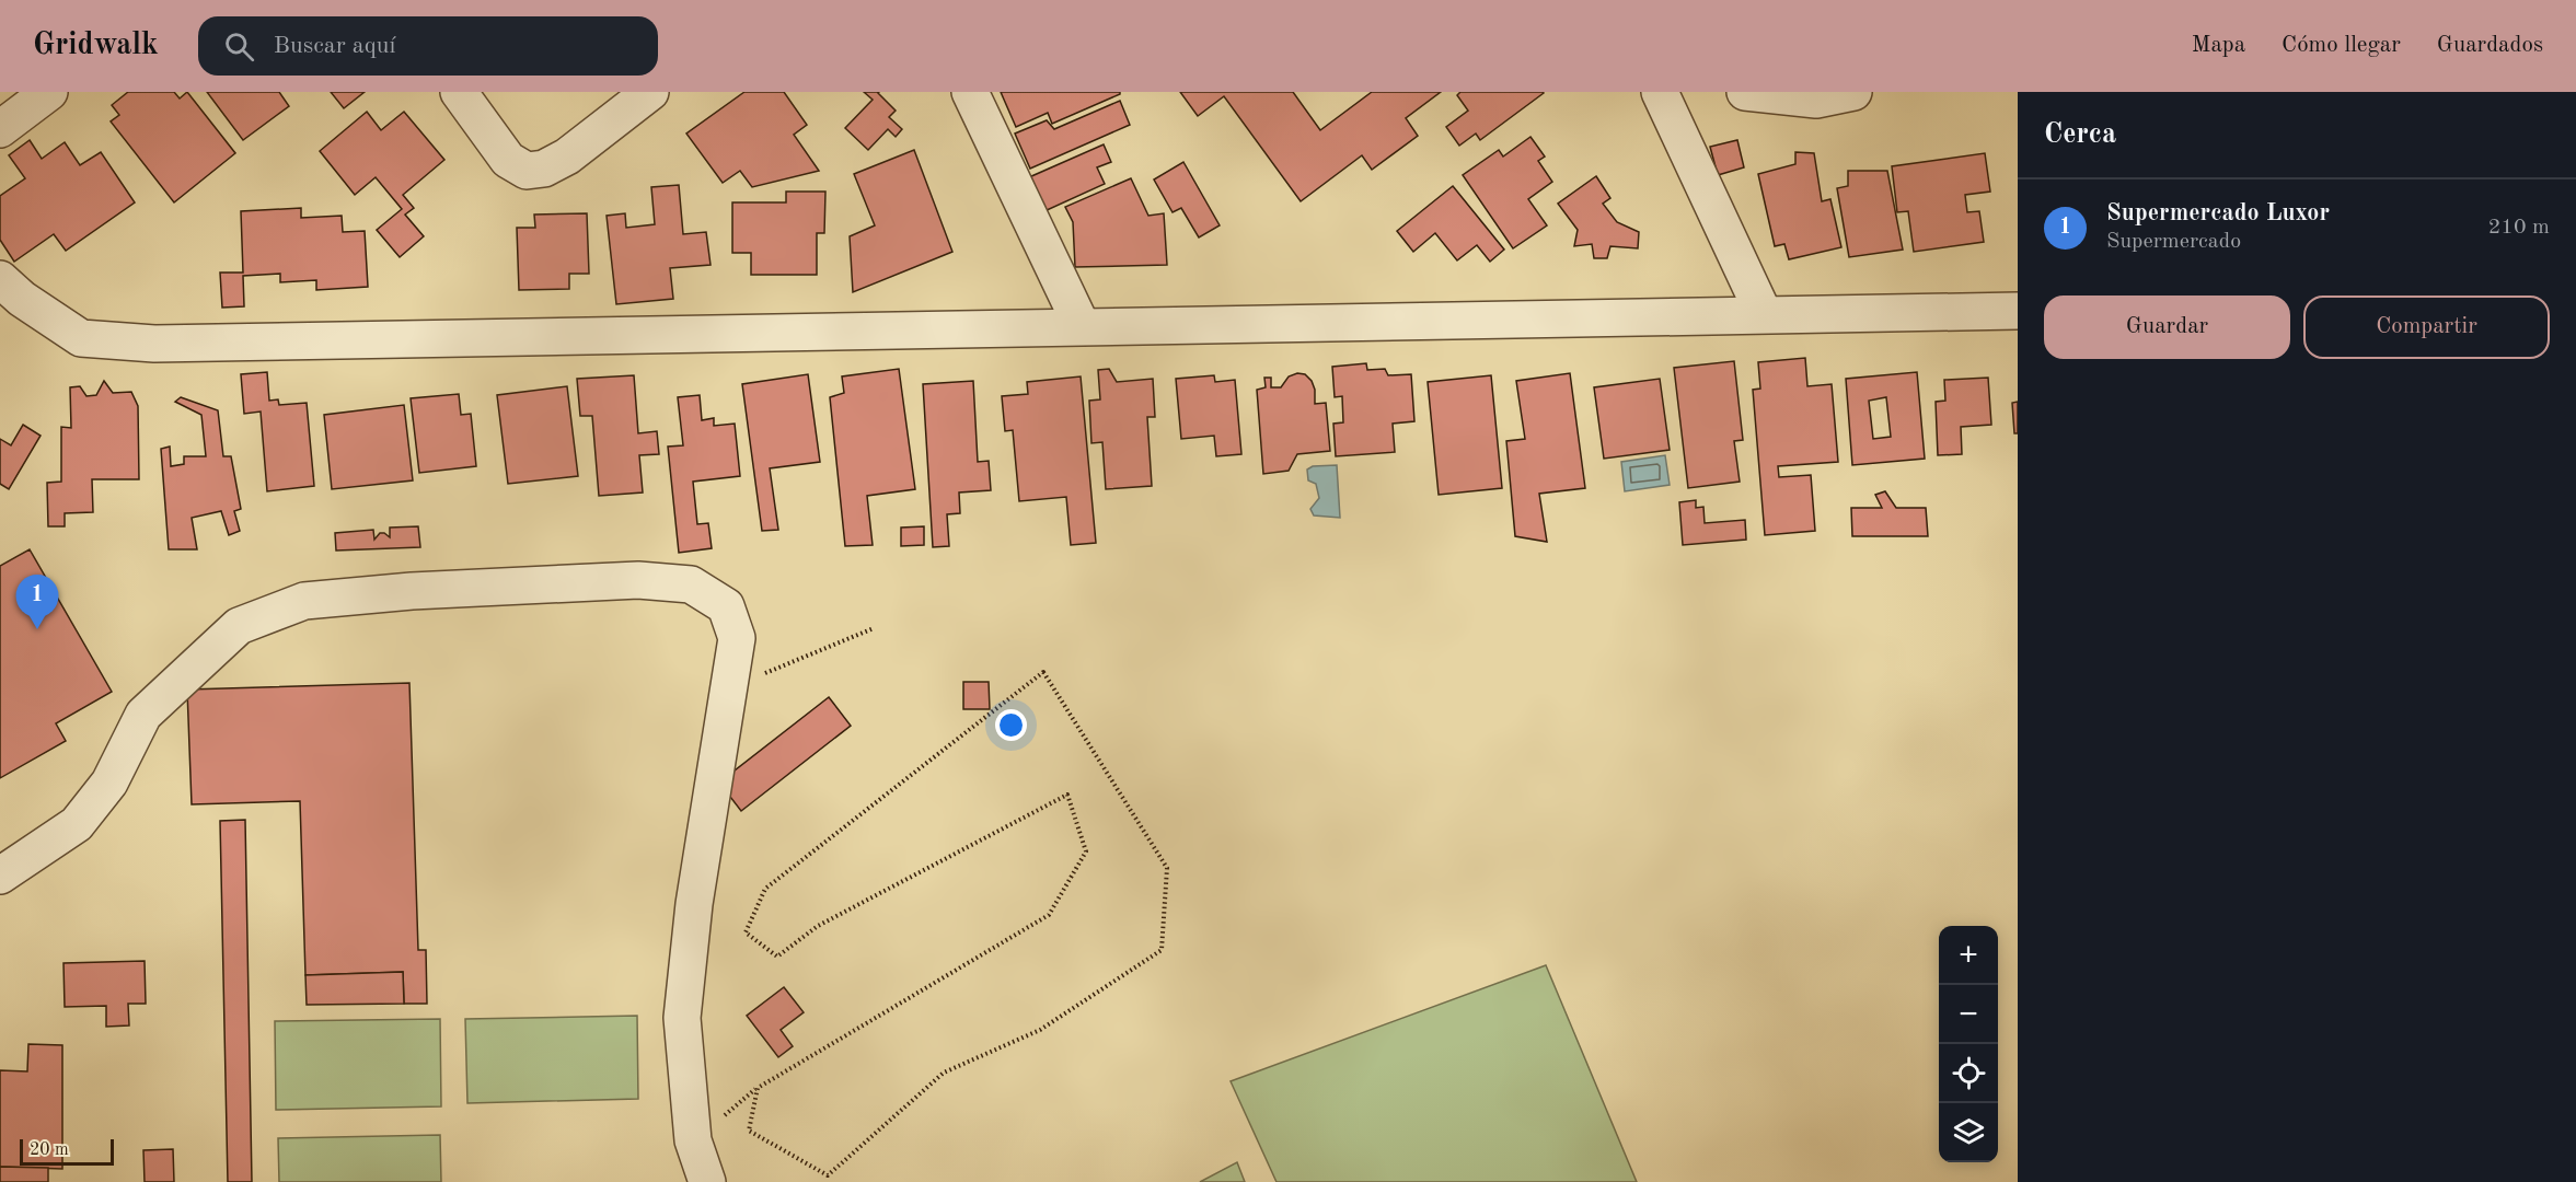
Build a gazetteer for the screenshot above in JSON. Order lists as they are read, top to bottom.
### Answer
{
  "scale_bar": "20 m",
  "page": {
    "header": "Gridwalk",
    "search": "Buscar aquí",
    "nav": ["Mapa", "Cómo llegar", "Guardados"],
    "heading": "Cerca",
    "list": [
      {
        "mark": "1",
        "name": "Supermercado Luxor",
        "note": "Supermercado",
        "value": "210 m"
      }
    ],
    "buttons": ["Guardar", "Compartir"],
    "pins": "1",
    "map_buttons": ["+", "−"],
    "scale": "20 m"
  }
}
